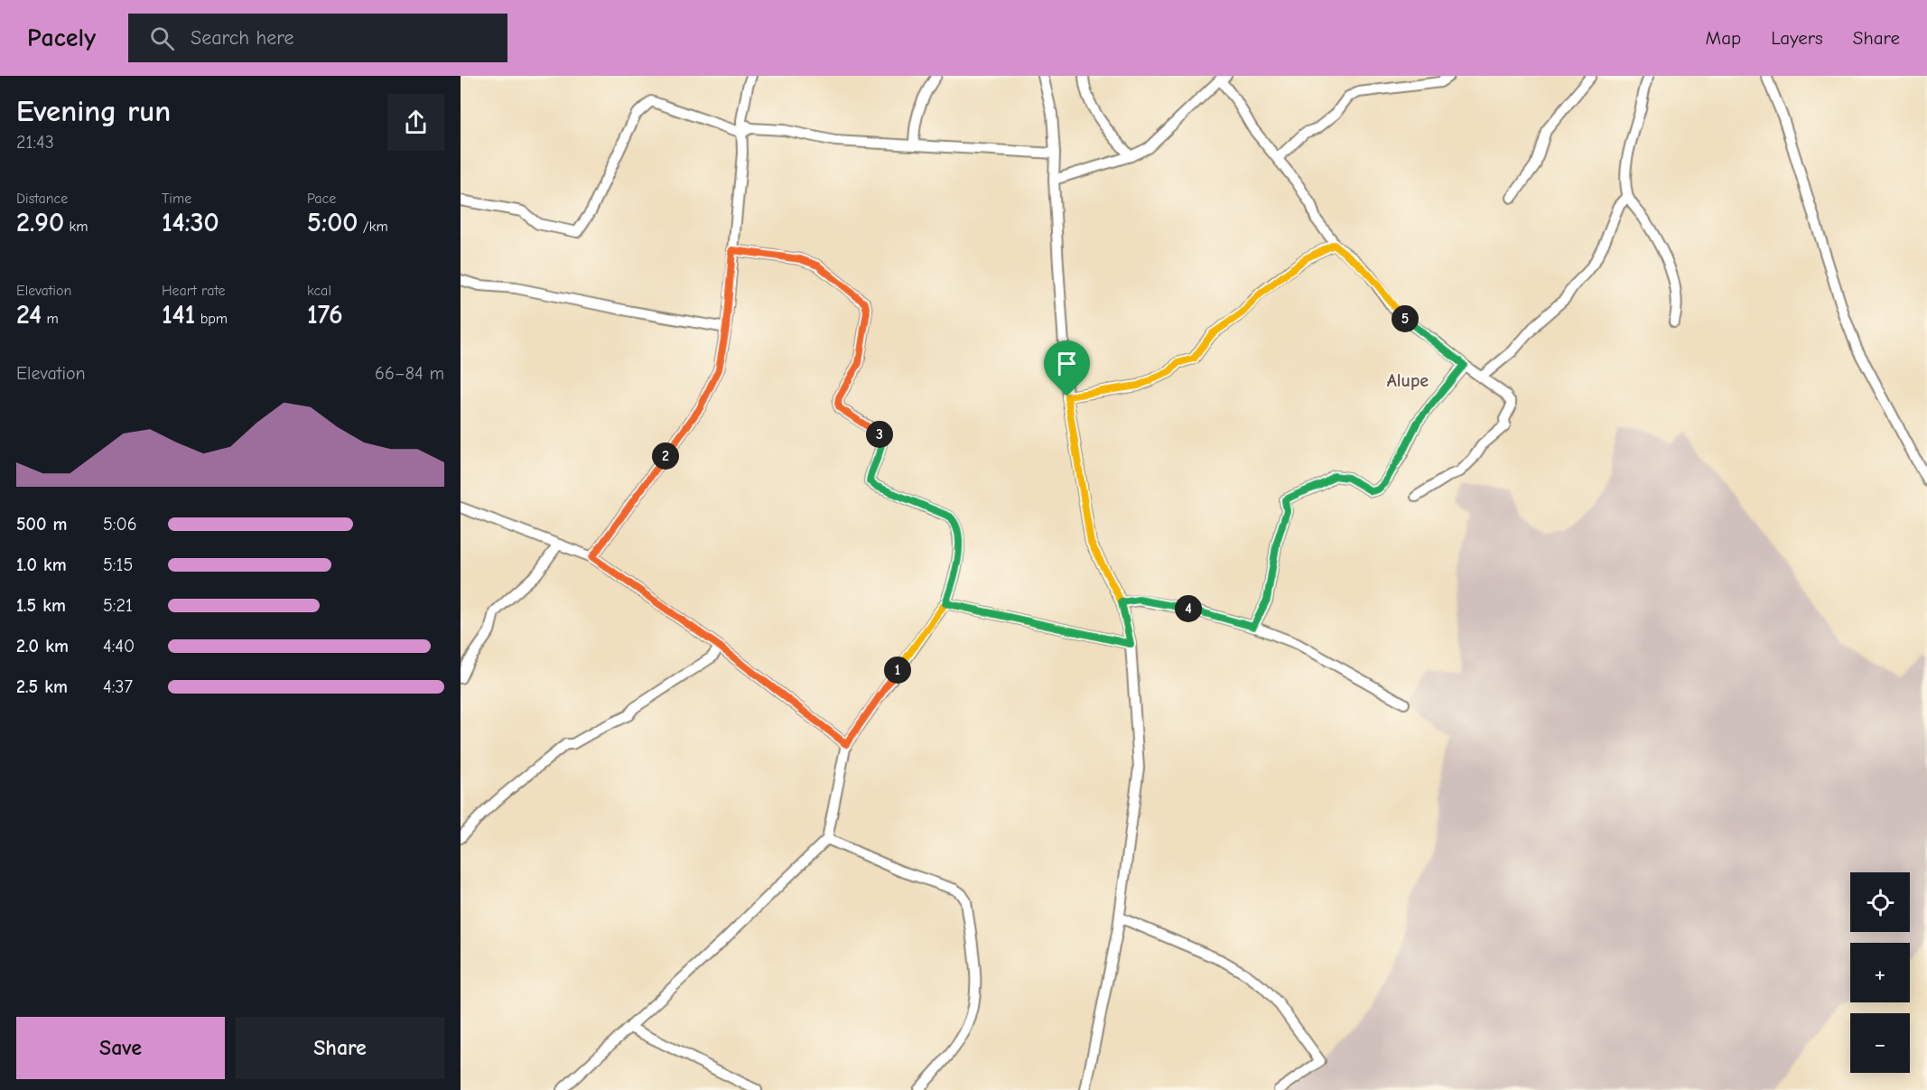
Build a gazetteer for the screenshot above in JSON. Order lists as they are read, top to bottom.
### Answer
{
  "districts": ["Alupe"],
  "page": {
    "header": "Pacely",
    "search": "Search here",
    "nav": ["Map", "Layers", "Share"],
    "heading": ["Evening run", "21:43"],
    "stats": [
      ["Distance", "2.90 km"],
      ["Time", "14:30"],
      ["Pace", "5:00 /km"],
      ["Elevation", "24 m"],
      ["Heart rate", "141 bpm"],
      ["kcal", "176"]
    ],
    "pins": [
      "5",
      "3",
      "2",
      "4",
      "1"
    ],
    "chart": ["Elevation", "66–84 m"],
    "list": [
      {
        "name": "500 m",
        "note": "5:06"
      },
      {
        "name": "1.0 km",
        "note": "5:15"
      },
      {
        "name": "1.5 km",
        "note": "5:21"
      },
      {
        "name": "2.0 km",
        "note": "4:40"
      },
      {
        "name": "2.5 km",
        "note": "4:37"
      }
    ],
    "map_buttons": ["+", "−"],
    "buttons": ["Save", "Share"]
  }
}
